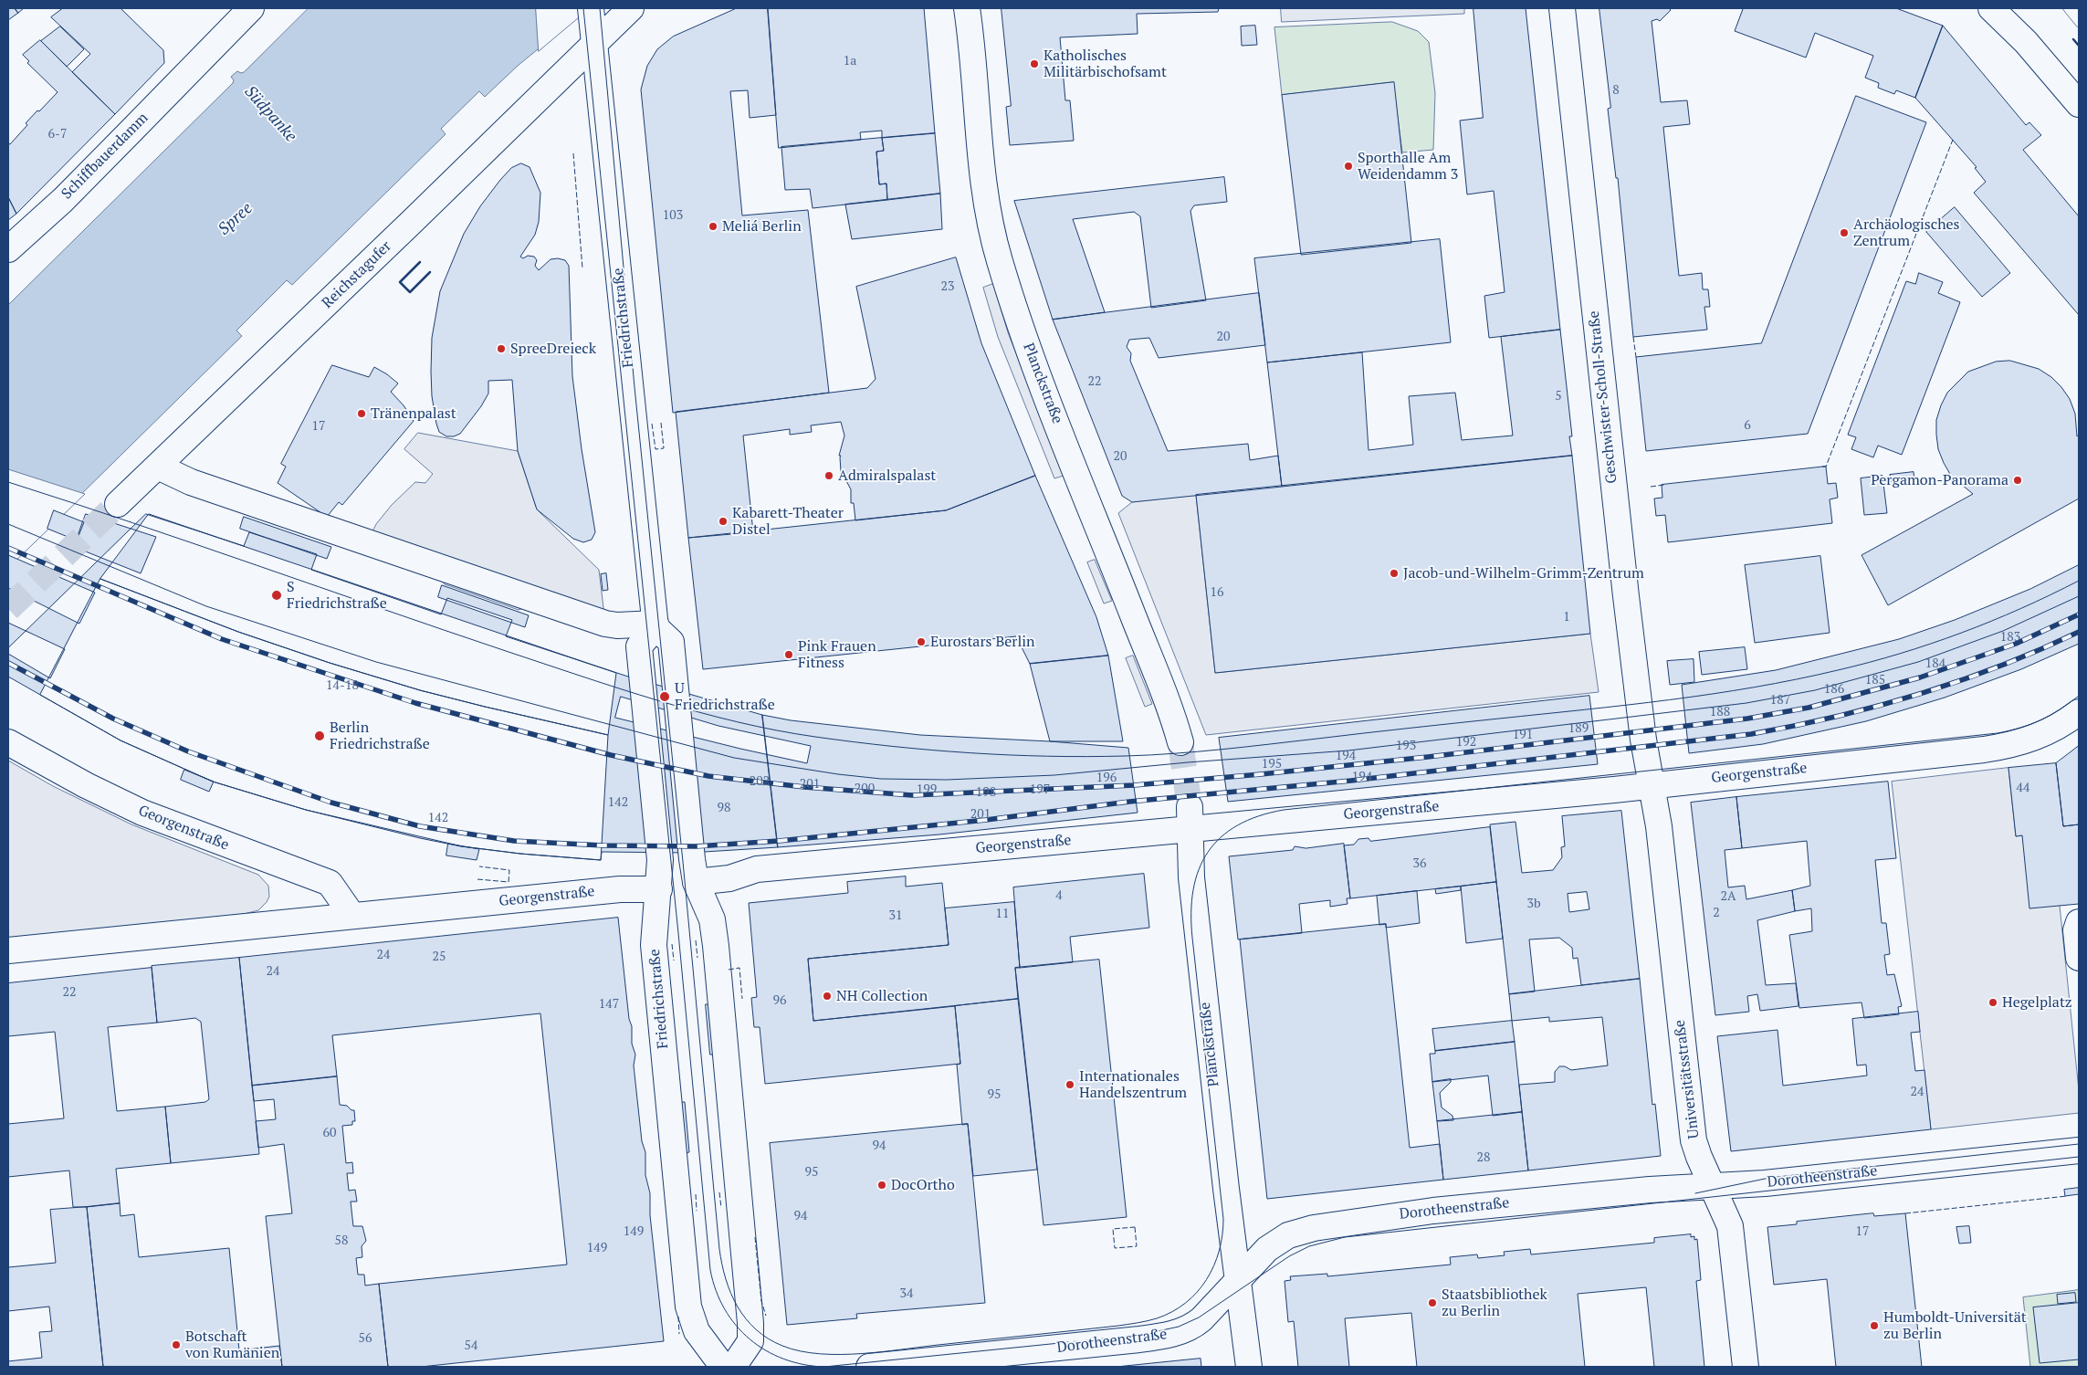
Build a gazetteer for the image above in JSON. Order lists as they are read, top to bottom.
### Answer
{
  "streets": {
    "street": [
      "Schiffbauerdamm",
      "Reichstagufer",
      "Friedrichstraße",
      "Planckstraße",
      "Geschwister-Scholl-Straße",
      "Georgenstraße",
      "Universitätsstraße",
      "Dorotheenstraße"
    ]
  },
  "crossings": [
    ["Reichstagufer", "Friedrichstraße"],
    ["Friedrichstraße", "Georgenstraße"],
    ["Planckstraße", "Georgenstraße"],
    ["Planckstraße", "Dorotheenstraße"],
    ["Geschwister-Scholl-Straße", "Georgenstraße"],
    ["Geschwister-Scholl-Straße", "Universitätsstraße"],
    ["Georgenstraße", "Universitätsstraße"],
    ["Universitätsstraße", "Dorotheenstraße"]
  ],
  "water": ["Südpanke", "Spree"],
  "places": [
    "Katholisches Militärbischofsamt",
    "Sporthalle Am Weidendamm 3",
    "Meliá Berlin",
    "Archäologisches Zentrum",
    "SpreeDreieck",
    "Tränenpalast",
    "Admiralspalast",
    "Pergamon-Panorama",
    "Kabarett-Theater Distel",
    "Jacob-und-Wilhelm-Grimm-Zentrum",
    "S Friedrichstraße",
    "Eurostars Berlin",
    "Pink Frauen Fitness",
    "U Friedrichstraße",
    "Berlin Friedrichstraße",
    "NH Collection",
    "Hegelplatz",
    "Internationales Handelszentrum",
    "DocOrtho",
    "Staatsbibliothek zu Berlin",
    "Humboldt-Universität zu Berlin",
    "Botschaft von Rumänien"
  ],
  "house_numbers": [
    "1a",
    "8",
    "6-7",
    "103",
    "23",
    "20",
    "22",
    "5",
    "6",
    "17",
    "20",
    "16",
    "1",
    "183",
    "184",
    "185",
    "14-18",
    "186",
    "187",
    "188",
    "189",
    "191",
    "192",
    "193",
    "194",
    "195",
    "194",
    "196",
    "202",
    "201",
    "44",
    "200",
    "199",
    "197",
    "198",
    "142",
    "98",
    "201",
    "142",
    "36",
    "4",
    "2A",
    "3b",
    "2",
    "11",
    "31",
    "24",
    "25",
    "24",
    "22",
    "96",
    "147",
    "24",
    "95",
    "60",
    "94",
    "28",
    "95",
    "94",
    "149",
    "17",
    "58",
    "149",
    "34",
    "56",
    "54"
  ]
}
